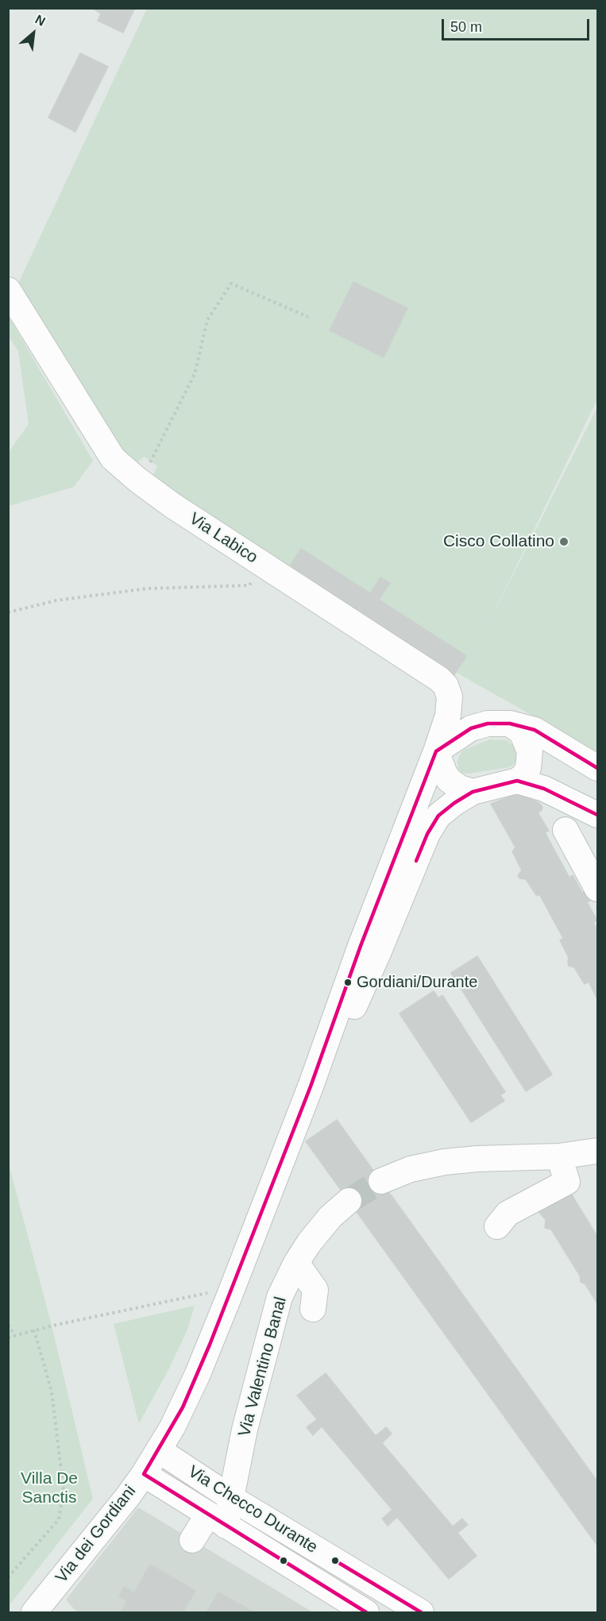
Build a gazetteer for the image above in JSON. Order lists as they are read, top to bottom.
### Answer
{
  "streets": {
    "street": [
      "Via Labico",
      "Via Valentino Banal",
      "Via Checco Durante",
      "Via dei Gordiani"
    ]
  },
  "crossings": [
    ["Via Labico", "Via dei Gordiani"],
    ["Via Valentino Banal", "Via Checco Durante"],
    ["Via Checco Durante", "Via dei Gordiani"]
  ],
  "parks": ["Villa De Sanctis"],
  "places": ["Cisco Collatino", "Gordiani/Durante"],
  "scale_bar": "50 m",
  "north": "top right"
}
